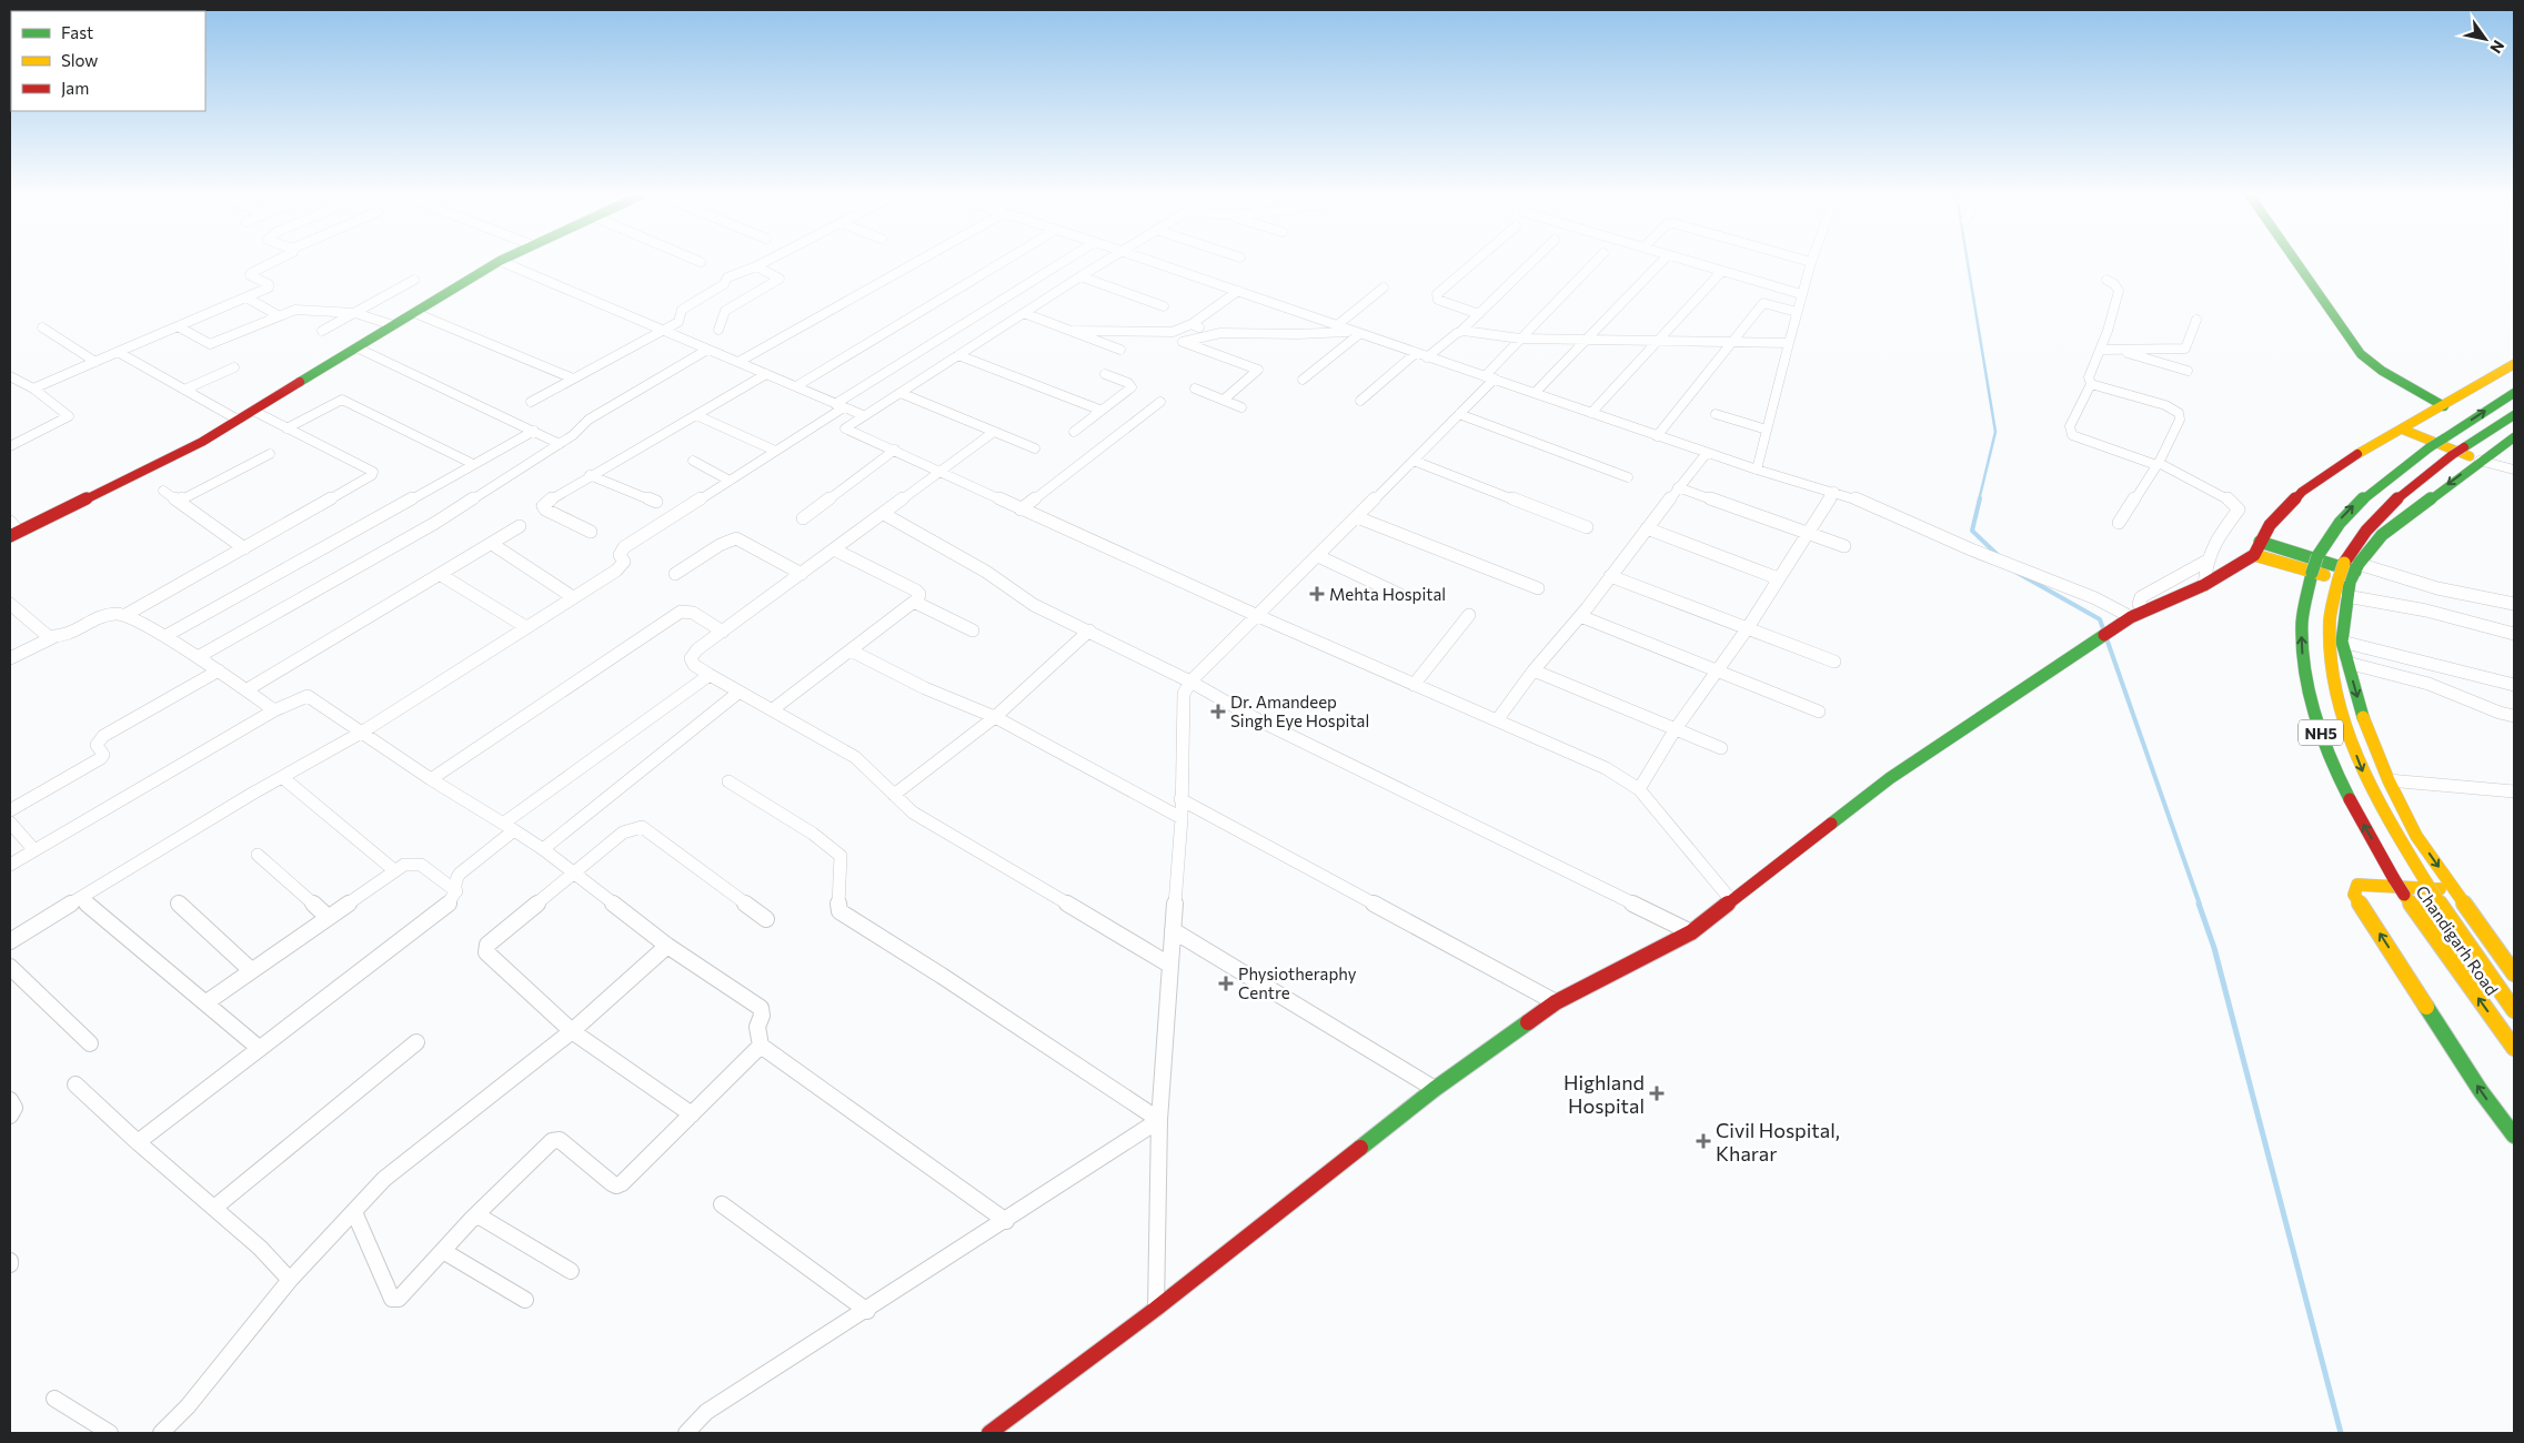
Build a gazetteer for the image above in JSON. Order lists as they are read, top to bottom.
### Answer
{
  "streets": {
    "main road": ["NH5", "Chandigarh Road"]
  },
  "one_way": ["Chandigarh Road"],
  "places": {
    "health": [
      "Mehta Hospital",
      "Dr. Amandeep Singh Eye Hospital",
      "Physiotheraphy Centre",
      "Highland Hospital",
      "Civil Hospital, Kharar"
    ]
  },
  "legend": ["Fast", "Slow", "Jam"],
  "north": "bottom right"
}
